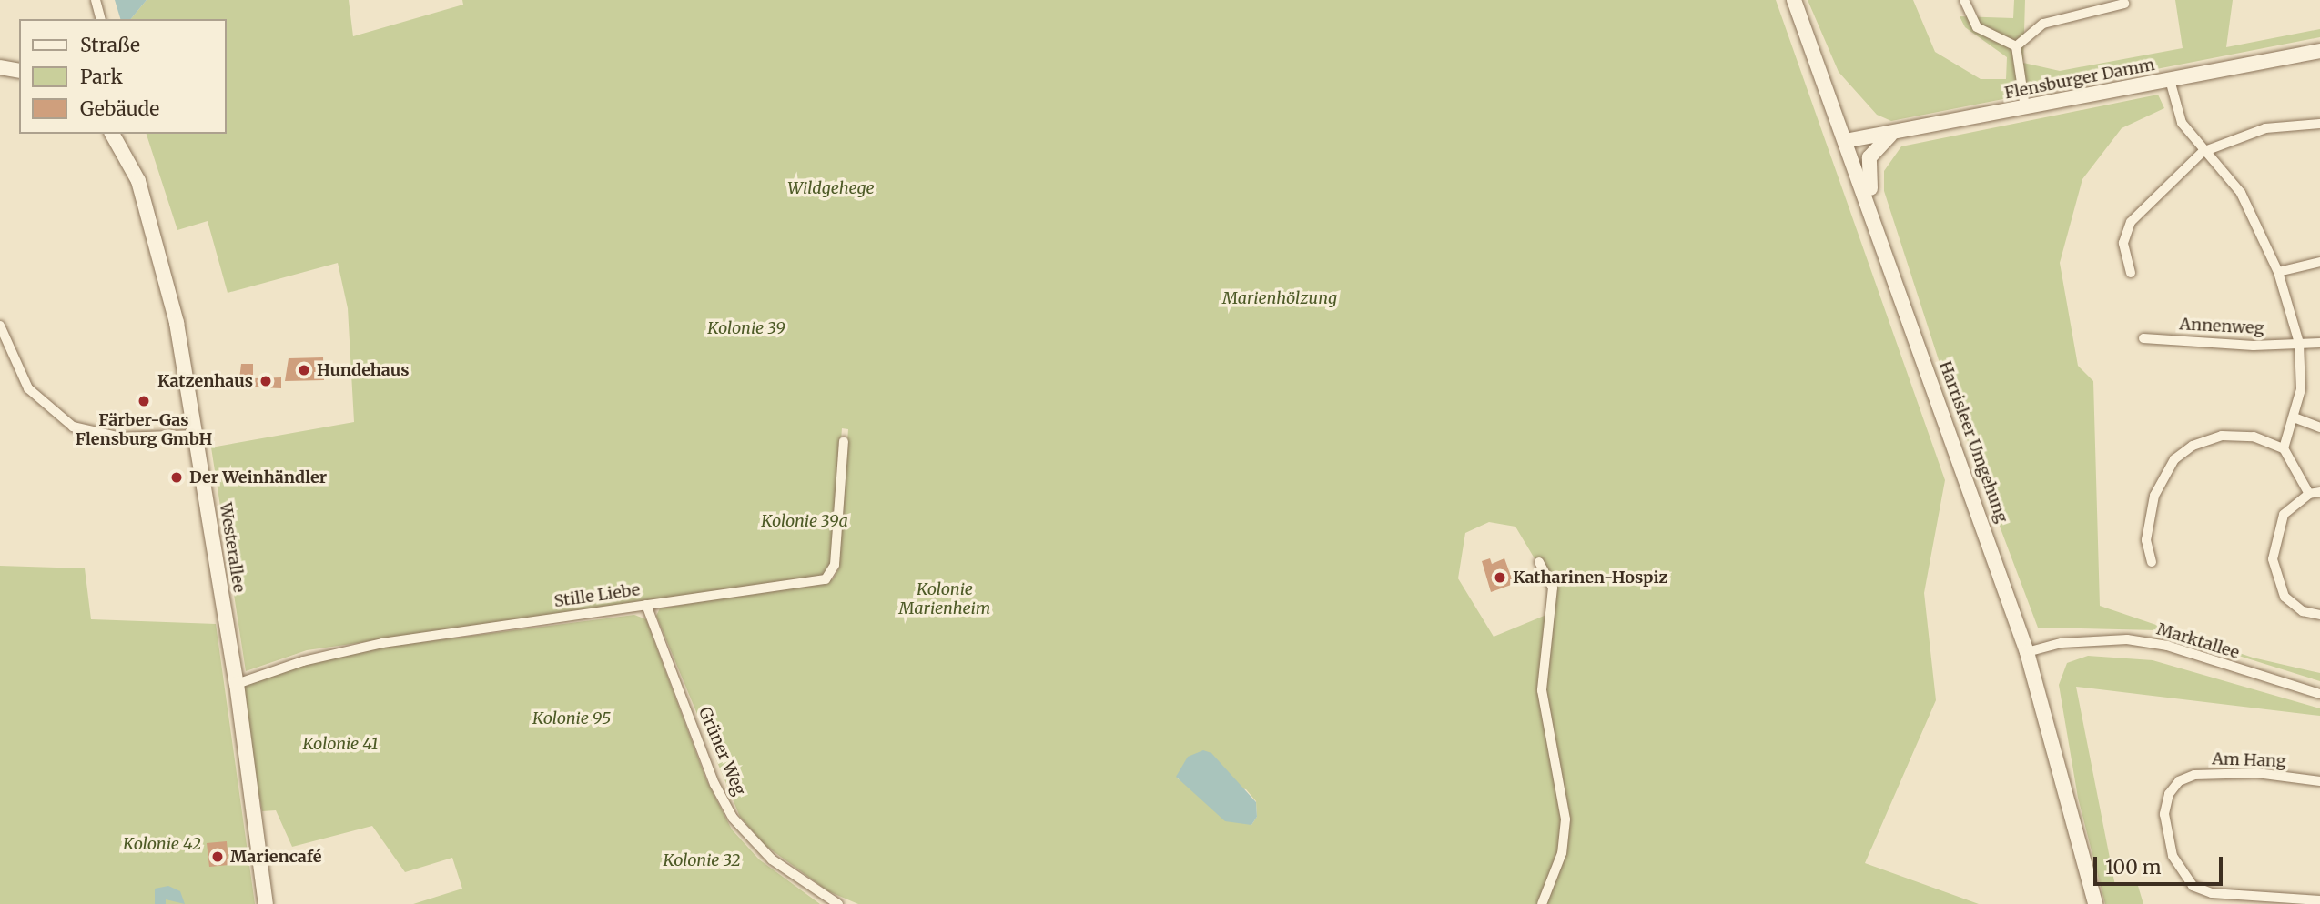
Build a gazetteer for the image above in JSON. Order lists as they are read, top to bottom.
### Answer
{
  "streets": {
    "street": [
      "Flensburger Damm",
      "Annenweg",
      "Harrisleer Umgehung",
      "Westerallee",
      "Stille Liebe",
      "Marktallee",
      "Grüner Weg",
      "Am Hang"
    ]
  },
  "crossings": [
    ["Flensburger Damm", "Harrisleer Umgehung"],
    ["Harrisleer Umgehung", "Marktallee"],
    ["Westerallee", "Stille Liebe"],
    ["Stille Liebe", "Grüner Weg"]
  ],
  "parks": [
    "Wildgehege",
    "Marienhölzung",
    "Kolonie 39",
    "Kolonie 39a",
    "Kolonie Marienheim",
    "Kolonie 95",
    "Kolonie 41",
    "Kolonie 42",
    "Kolonie 32"
  ],
  "places": [
    "Hundehaus",
    "Katzenhaus",
    "Färber-Gas Flensburg GmbH",
    "Der Weinhändler",
    "Katharinen-Hospiz",
    "Mariencafé"
  ],
  "legend": ["Straße", "Park", "Gebäude"],
  "scale_bar": "100 m"
}
